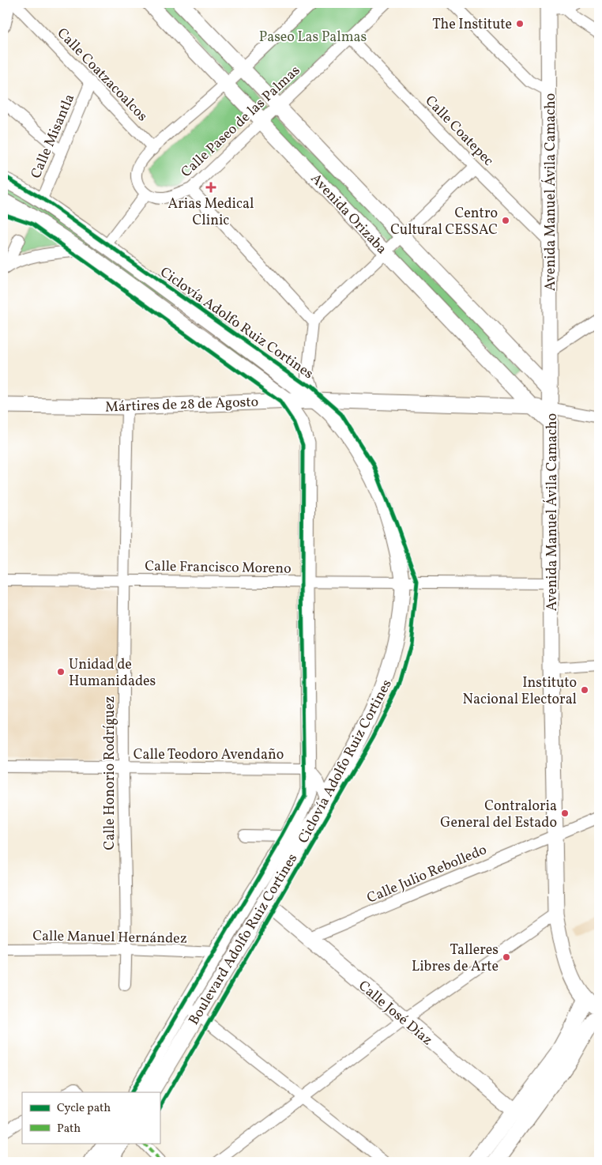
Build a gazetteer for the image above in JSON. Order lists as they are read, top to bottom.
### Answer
{
  "streets": {
    "main road": [
      "Avenida Manuel Ávila Camacho",
      "Avenida Orizaba",
      "Mártires de 28 de Agosto",
      "Boulevard Adolfo Ruiz Cortines",
      "Calle José Díaz"
    ],
    "street": [
      "Calle Coatzacoalcos",
      "Calle Paseo de las Palmas",
      "Calle Coatepec",
      "Calle Misantla",
      "Calle Francisco Moreno",
      "Calle Teodoro Avendaño",
      "Calle Honorio Rodríguez",
      "Calle Julio Rebolledo",
      "Calle Manuel Hernández"
    ],
    "cycle path": ["Ciclovía Adolfo Ruiz Cortines"]
  },
  "crossings": [
    ["Calle Coatzacoalcos", "Calle Misantla"],
    ["Calle Paseo de las Palmas", "Calle Coatepec"],
    ["Calle Paseo de las Palmas", "Avenida Orizaba"],
    ["Calle Coatepec", "Avenida Manuel Ávila Camacho"],
    ["Calle Misantla", "Boulevard Adolfo Ruiz Cortines"],
    ["Avenida Manuel Ávila Camacho", "Avenida Orizaba"],
    ["Avenida Manuel Ávila Camacho", "Mártires de 28 de Agosto"],
    ["Avenida Manuel Ávila Camacho", "Calle Francisco Moreno"],
    ["Avenida Manuel Ávila Camacho", "Calle Julio Rebolledo"],
    ["Avenida Orizaba", "Mártires de 28 de Agosto"],
    ["Mártires de 28 de Agosto", "Calle Honorio Rodríguez"],
    ["Mártires de 28 de Agosto", "Boulevard Adolfo Ruiz Cortines"],
    ["Calle Francisco Moreno", "Calle Honorio Rodríguez"],
    ["Calle Francisco Moreno", "Boulevard Adolfo Ruiz Cortines"],
    ["Calle Teodoro Avendaño", "Calle Honorio Rodríguez"],
    ["Calle Teodoro Avendaño", "Boulevard Adolfo Ruiz Cortines"],
    ["Calle Honorio Rodríguez", "Calle Manuel Hernández"],
    ["Calle Julio Rebolledo", "Calle José Díaz"],
    ["Calle Manuel Hernández", "Boulevard Adolfo Ruiz Cortines"],
    ["Boulevard Adolfo Ruiz Cortines", "Calle José Díaz"]
  ],
  "parks": ["Paseo Las Palmas"],
  "places": {
    "other": [
      "The Institute",
      "Centro Cultural CESSAC",
      "Unidad de Humanidades",
      "Instituto Nacional Electoral",
      "Contraloria General del Estado",
      "Talleres Libres de Arte"
    ],
    "health": ["Arias Medical Clinic"]
  },
  "legend": ["Cycle path", "Path"]
}
